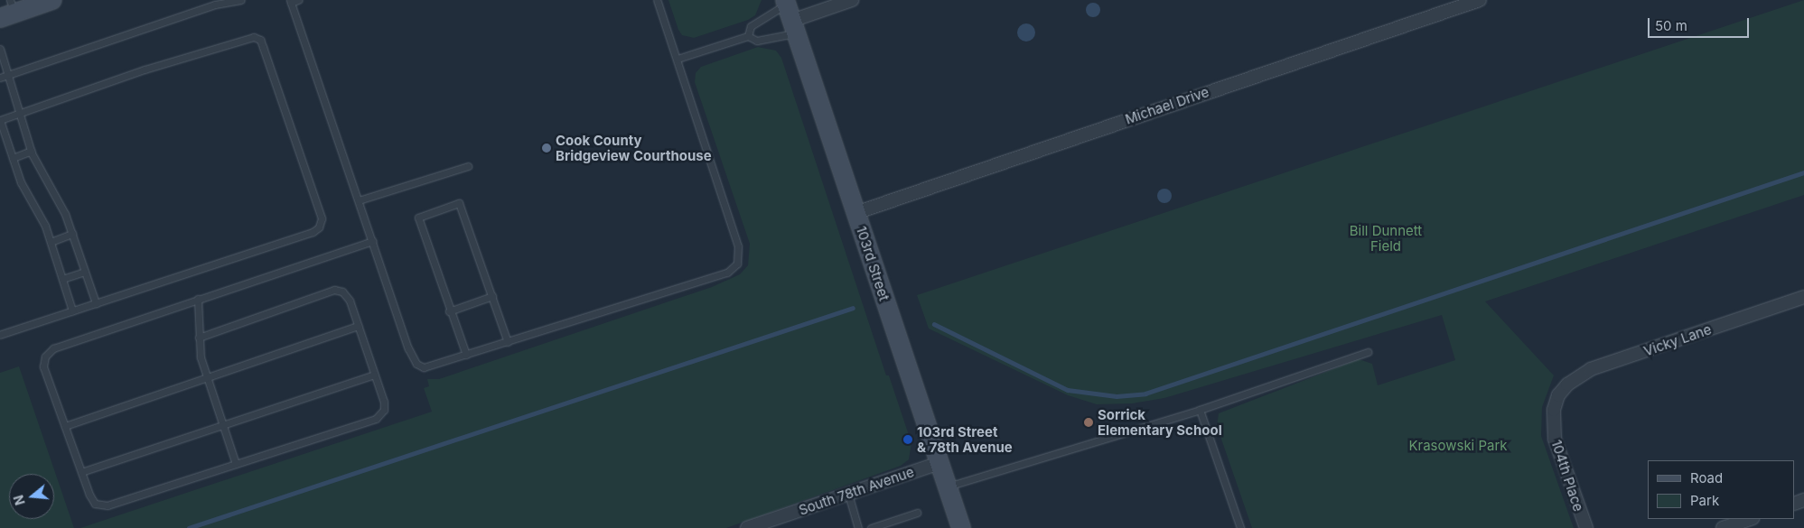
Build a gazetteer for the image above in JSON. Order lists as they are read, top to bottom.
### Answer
{
  "streets": {
    "street": [
      "Michael Drive",
      "103rd Street",
      "Vicky Lane",
      "104th Place",
      "South 78th Avenue"
    ]
  },
  "crossings": [
    ["Michael Drive", "103rd Street"],
    ["103rd Street", "South 78th Avenue"],
    ["Vicky Lane", "104th Place"]
  ],
  "parks": ["Bill Dunnett Field", "Krasowski Park"],
  "places": ["Cook County Bridgeview Courthouse", "Sorrick Elementary School", "103rd Street & 78th Avenue"],
  "legend": ["Road", "Park"],
  "scale_bar": "50 m",
  "north": "left"
}
